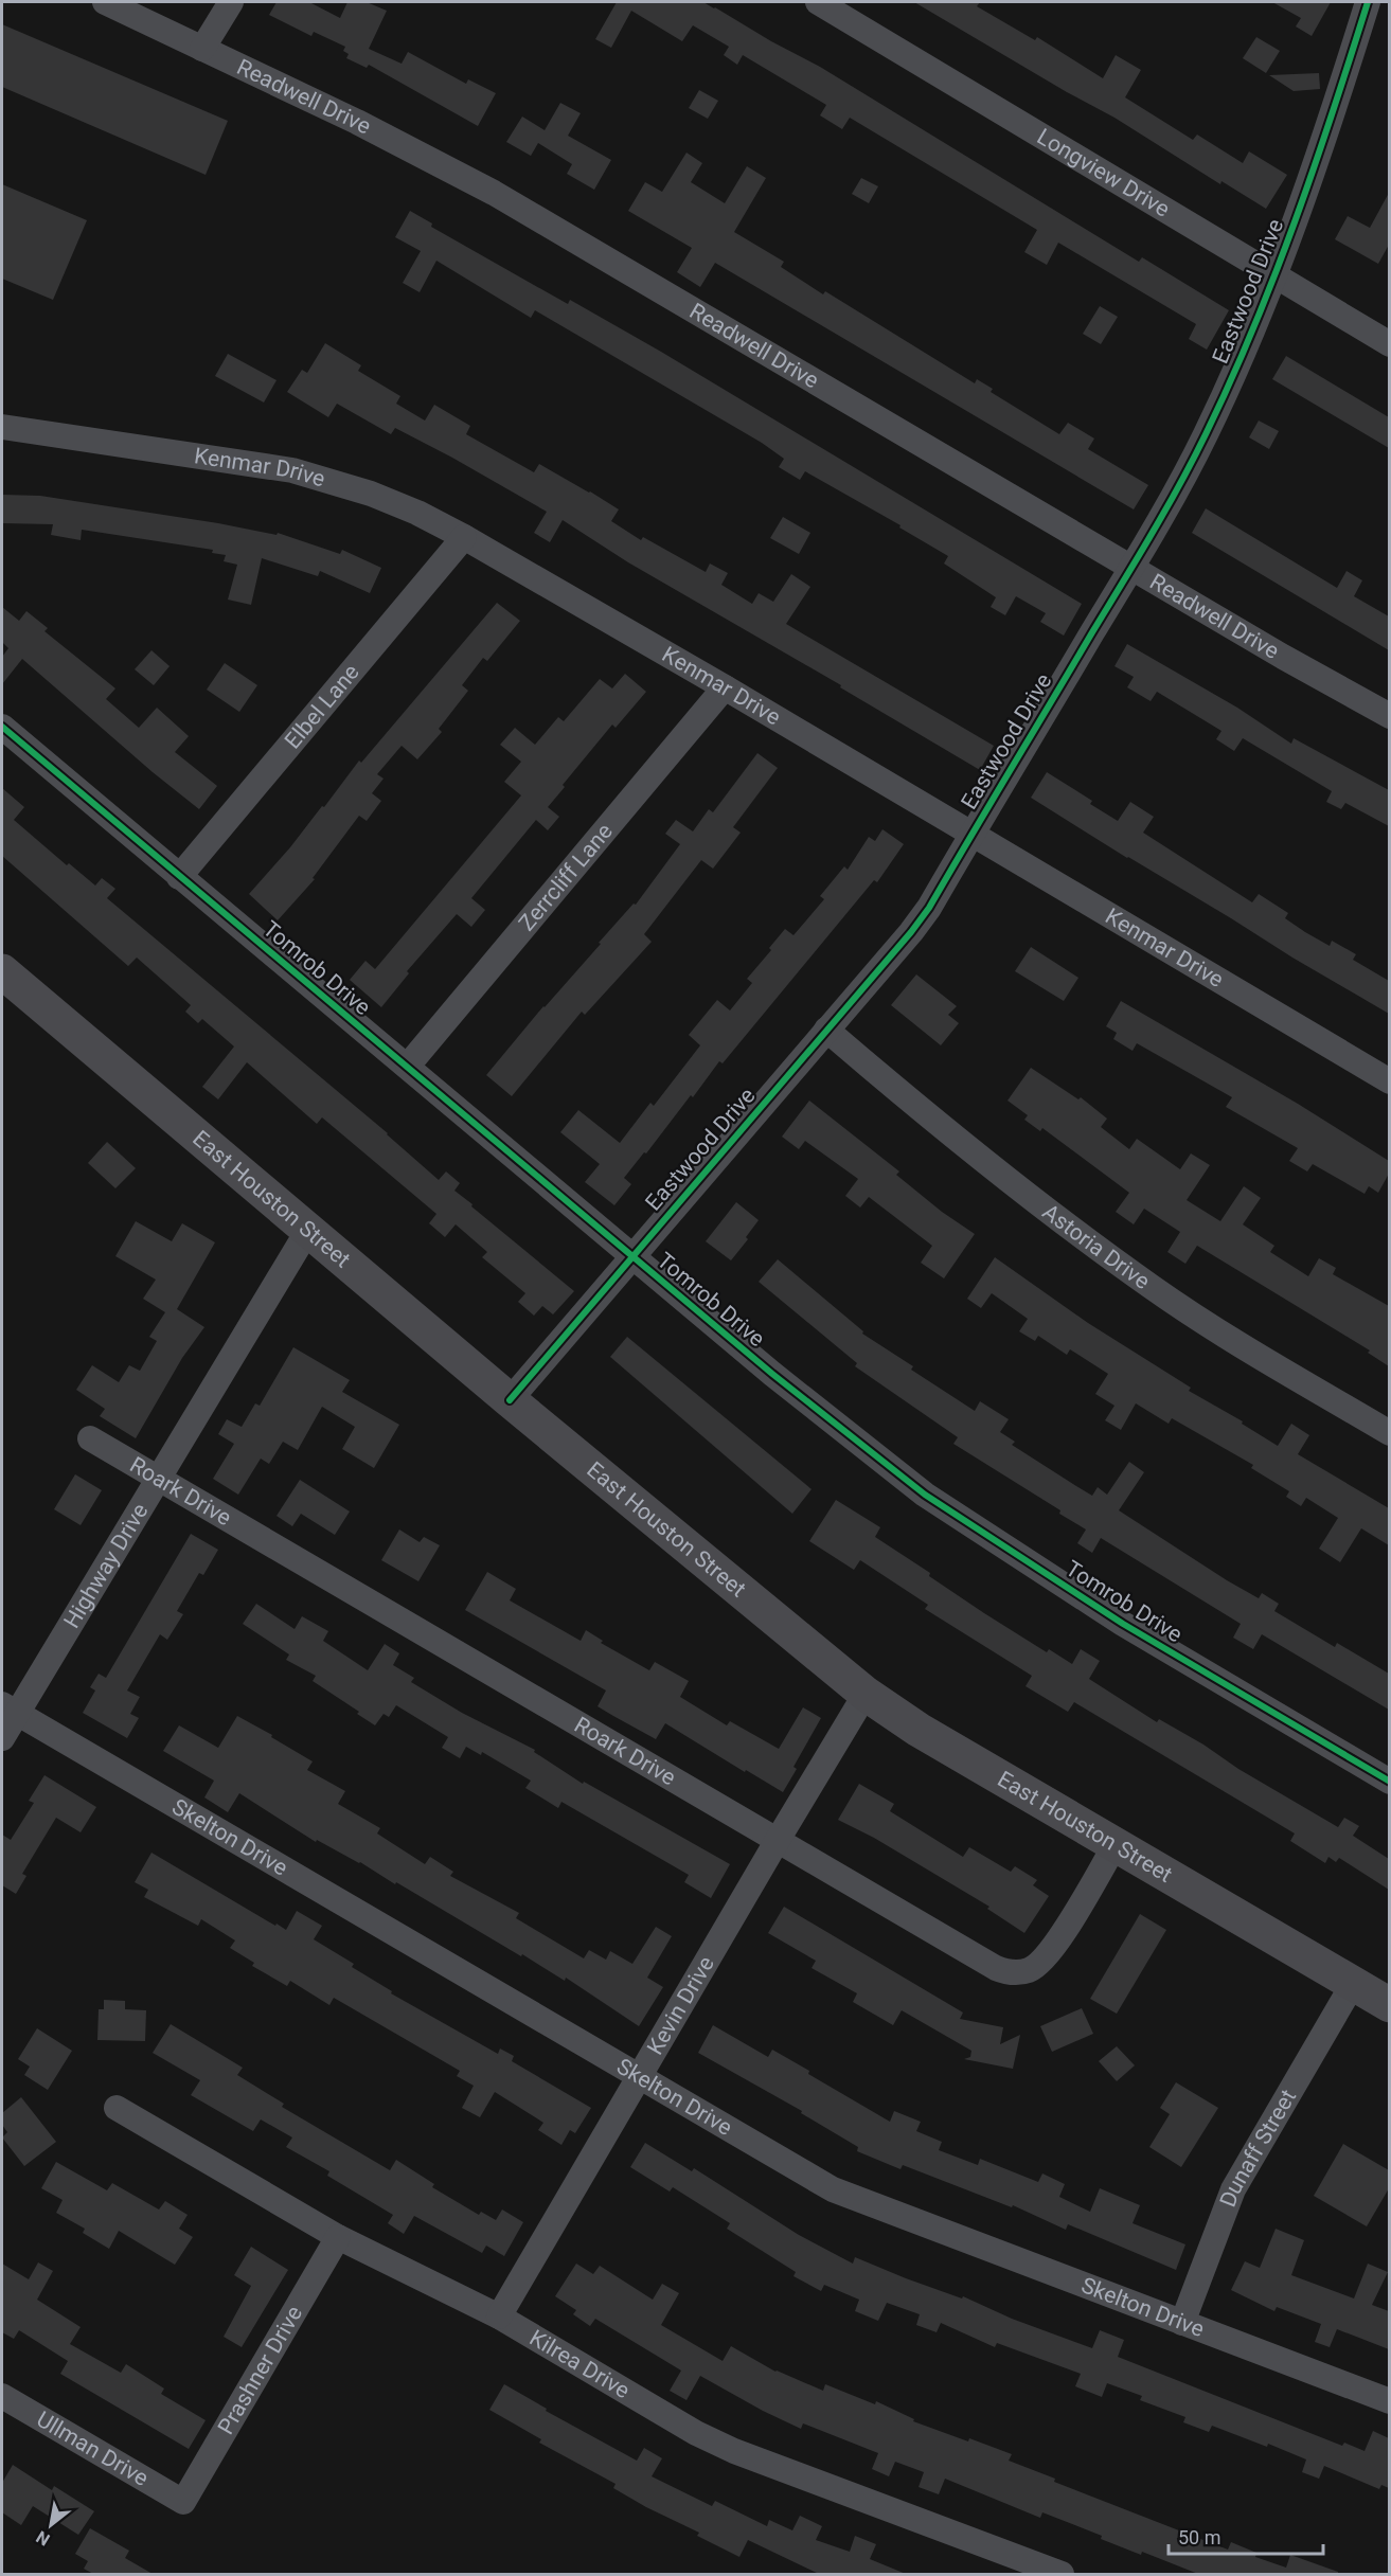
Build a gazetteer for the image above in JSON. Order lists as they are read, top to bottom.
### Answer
{
  "streets": {
    "main road": ["East Houston Street"],
    "street": [
      "Readwell Drive",
      "Longview Drive",
      "Eastwood Drive",
      "Kenmar Drive",
      "Elbel Lane",
      "Zerrcliff Lane",
      "Tomrob Drive",
      "Astoria Drive",
      "Roark Drive",
      "Highway Drive",
      "Skelton Drive",
      "Kevin Drive",
      "Dunaff Street",
      "Kilrea Drive",
      "Prashner Drive",
      "Ullman Drive"
    ]
  },
  "crossings": [
    ["Readwell Drive", "Eastwood Drive"],
    ["Longview Drive", "Eastwood Drive"],
    ["Eastwood Drive", "Kenmar Drive"],
    ["Eastwood Drive", "Tomrob Drive"],
    ["Eastwood Drive", "East Houston Street"],
    ["Eastwood Drive", "Astoria Drive"],
    ["Kenmar Drive", "Elbel Lane"],
    ["Kenmar Drive", "Zerrcliff Lane"],
    ["Elbel Lane", "Tomrob Drive"],
    ["Zerrcliff Lane", "Tomrob Drive"],
    ["East Houston Street", "Roark Drive"],
    ["East Houston Street", "Highway Drive"],
    ["East Houston Street", "Kevin Drive"],
    ["East Houston Street", "Dunaff Street"],
    ["Roark Drive", "Highway Drive"],
    ["Roark Drive", "Kevin Drive"],
    ["Highway Drive", "Skelton Drive"],
    ["Skelton Drive", "Kevin Drive"],
    ["Skelton Drive", "Dunaff Street"],
    ["Kevin Drive", "Kilrea Drive"],
    ["Kilrea Drive", "Prashner Drive"],
    ["Prashner Drive", "Ullman Drive"]
  ],
  "scale_bar": "50 m",
  "north": "bottom left"
}
